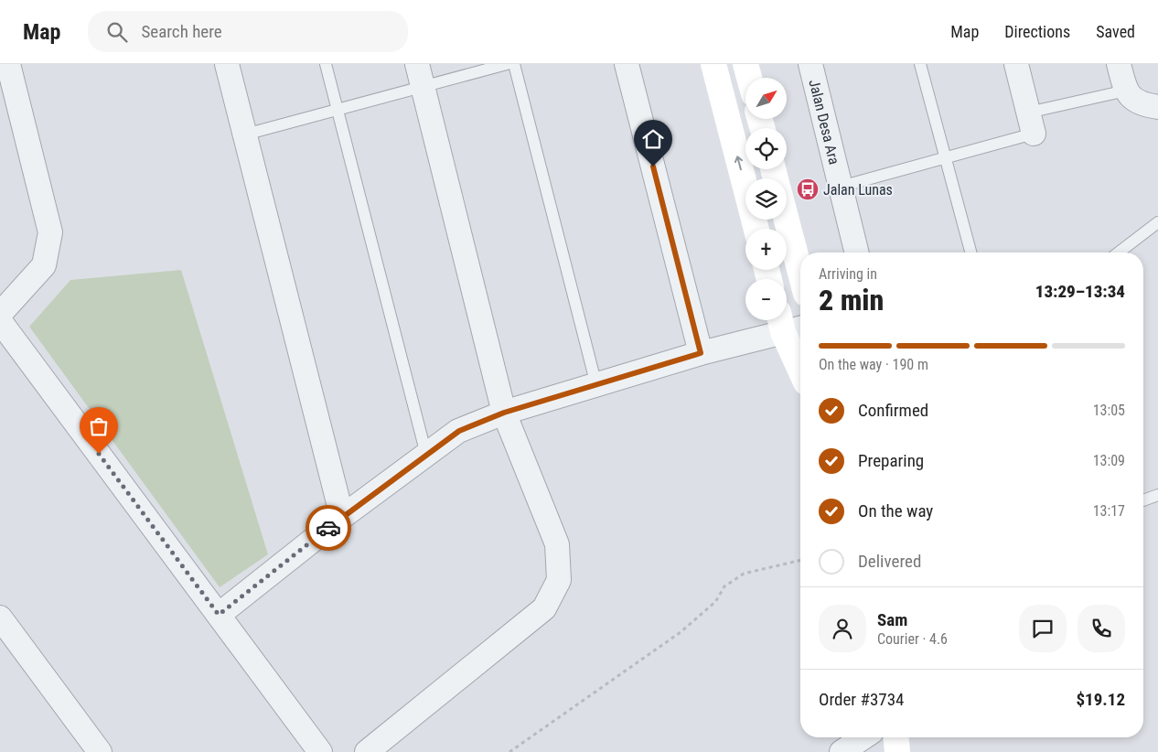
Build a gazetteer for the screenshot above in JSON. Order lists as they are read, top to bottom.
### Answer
{
  "streets": {
    "street": ["Jalan Desa Ara"]
  },
  "places": {
    "bus stop": ["Jalan Lunas"]
  },
  "north": "top right",
  "page": {
    "header": "Map",
    "search": "Search here",
    "nav": ["Map", "Directions", "Saved"],
    "map_buttons": ["+", "−"],
    "heading": ["2 min", "Arriving in", "13:29–13:34"],
    "panel": [
      "Sam",
      "Courier · 4.6",
      "Order #3734",
      "$19.12"
    ],
    "bar": "On the way · 190 m",
    "list": [
      ["Confirmed", "13:05"],
      ["Preparing", "13:09"],
      ["On the way", "13:17"],
      "Delivered"
    ]
  }
}
